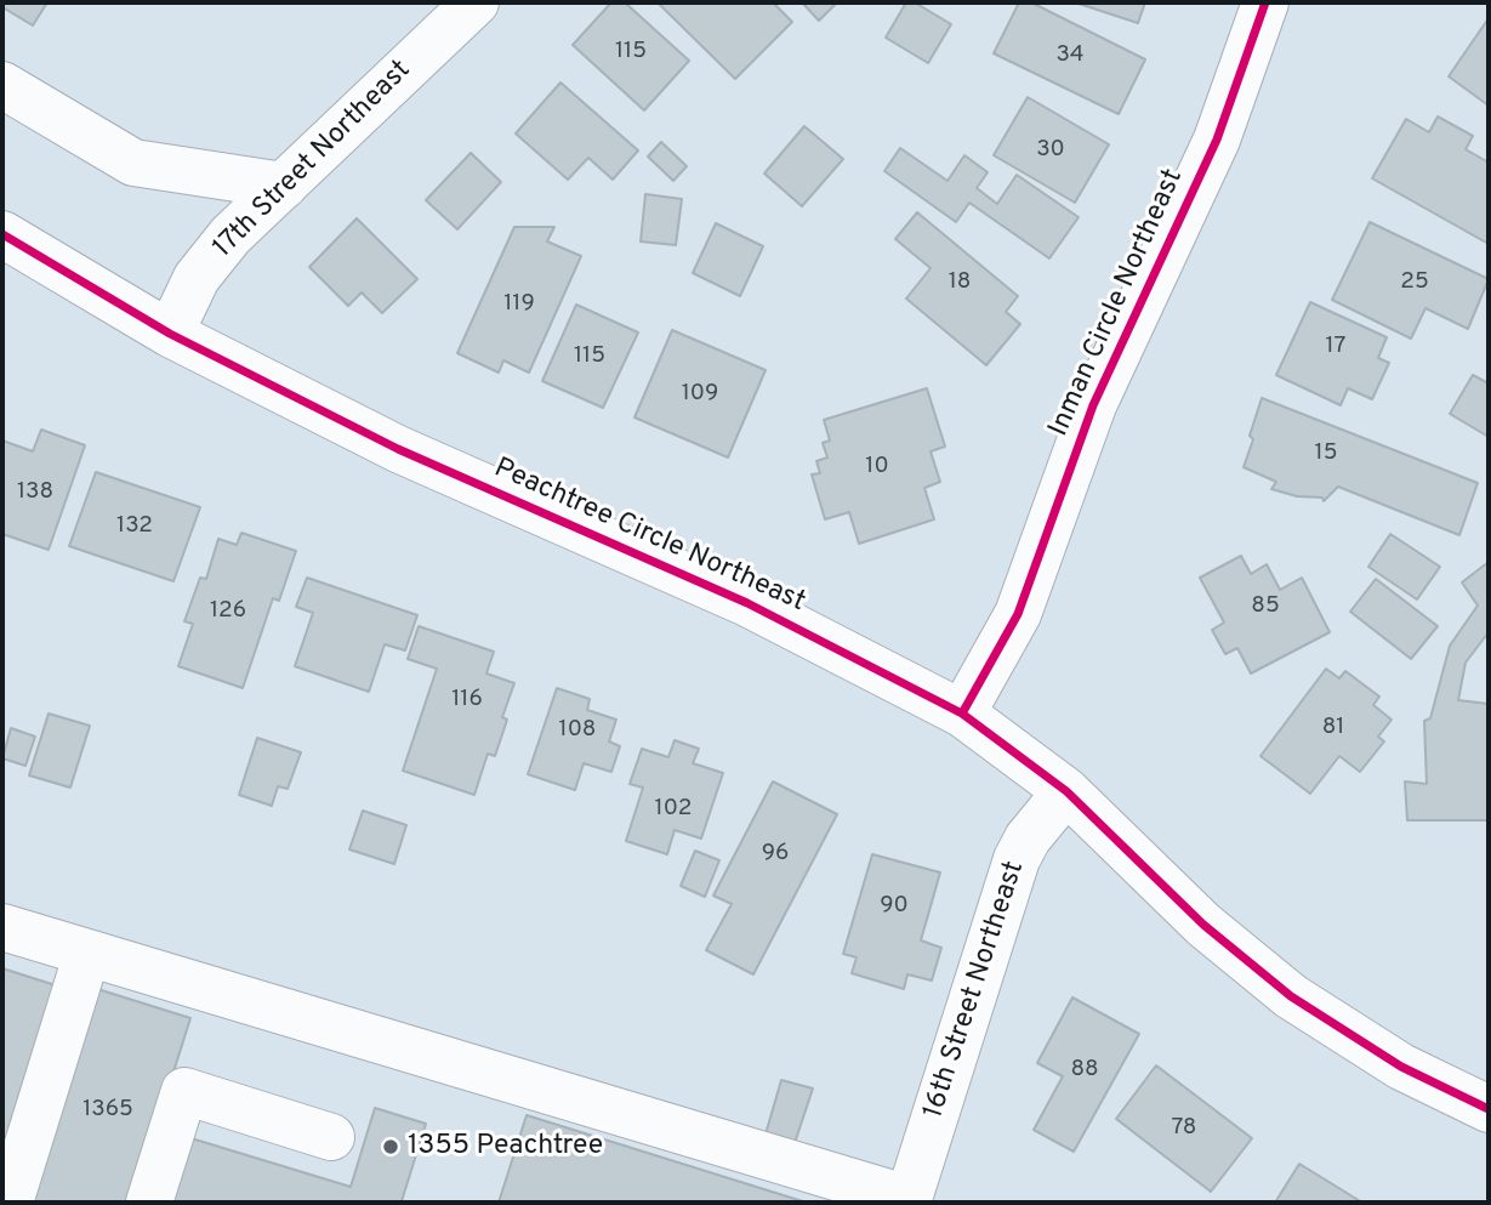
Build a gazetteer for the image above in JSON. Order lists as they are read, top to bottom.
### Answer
{
  "streets": {
    "street": [
      "17th Street Northeast",
      "Inman Circle Northeast",
      "Peachtree Circle Northeast",
      "16th Street Northeast"
    ]
  },
  "crossings": [
    ["17th Street Northeast", "Peachtree Circle Northeast"],
    ["Inman Circle Northeast", "Peachtree Circle Northeast"],
    ["Peachtree Circle Northeast", "16th Street Northeast"]
  ],
  "places": ["1355 Peachtree"],
  "house_numbers": [
    "115",
    "34",
    "30",
    "18",
    "25",
    "119",
    "17",
    "115",
    "109",
    "15",
    "10",
    "138",
    "132",
    "85",
    "126",
    "116",
    "81",
    "108",
    "102",
    "96",
    "90",
    "88",
    "1365",
    "78"
  ]
}
